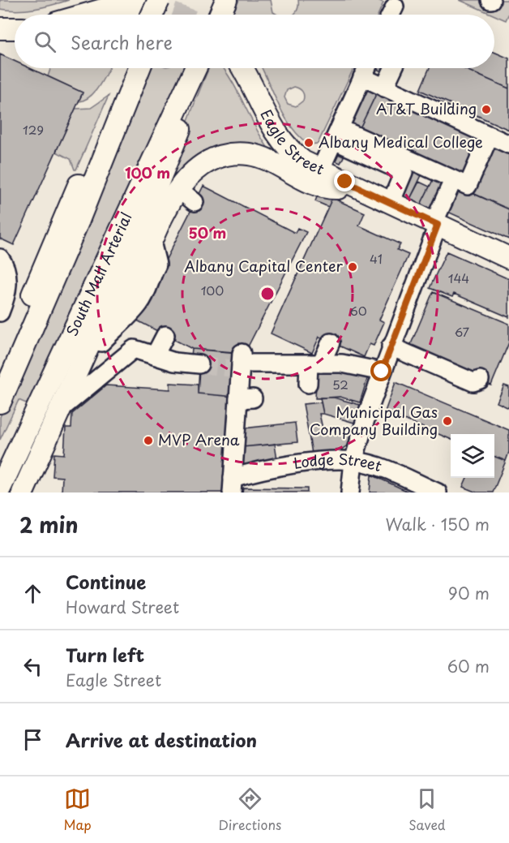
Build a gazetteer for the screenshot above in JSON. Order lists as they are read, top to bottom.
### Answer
{
  "streets": {
    "main road": ["Eagle Street", "South Mall Arterial"],
    "street": ["Lodge Street"]
  },
  "places": [
    "AT&T Building",
    "Albany Medical College",
    "Albany Capital Center",
    "Municipal Gas Company Building",
    "MVP Arena"
  ],
  "house_numbers": [
    "129",
    "41",
    "144",
    "100",
    "60",
    "67",
    "52"
  ],
  "page": {
    "search": "Search here",
    "heading": ["2 min", "Walk · 150 m"],
    "list": [
      ["Continue", "Howard Street", "90 m"],
      ["Turn left", "Eagle Street", "60 m"],
      "Arrive at destination"
    ],
    "nav": ["Map", "Directions", "Saved"]
  },
  "rings": ["100 m", "50 m"]
}
